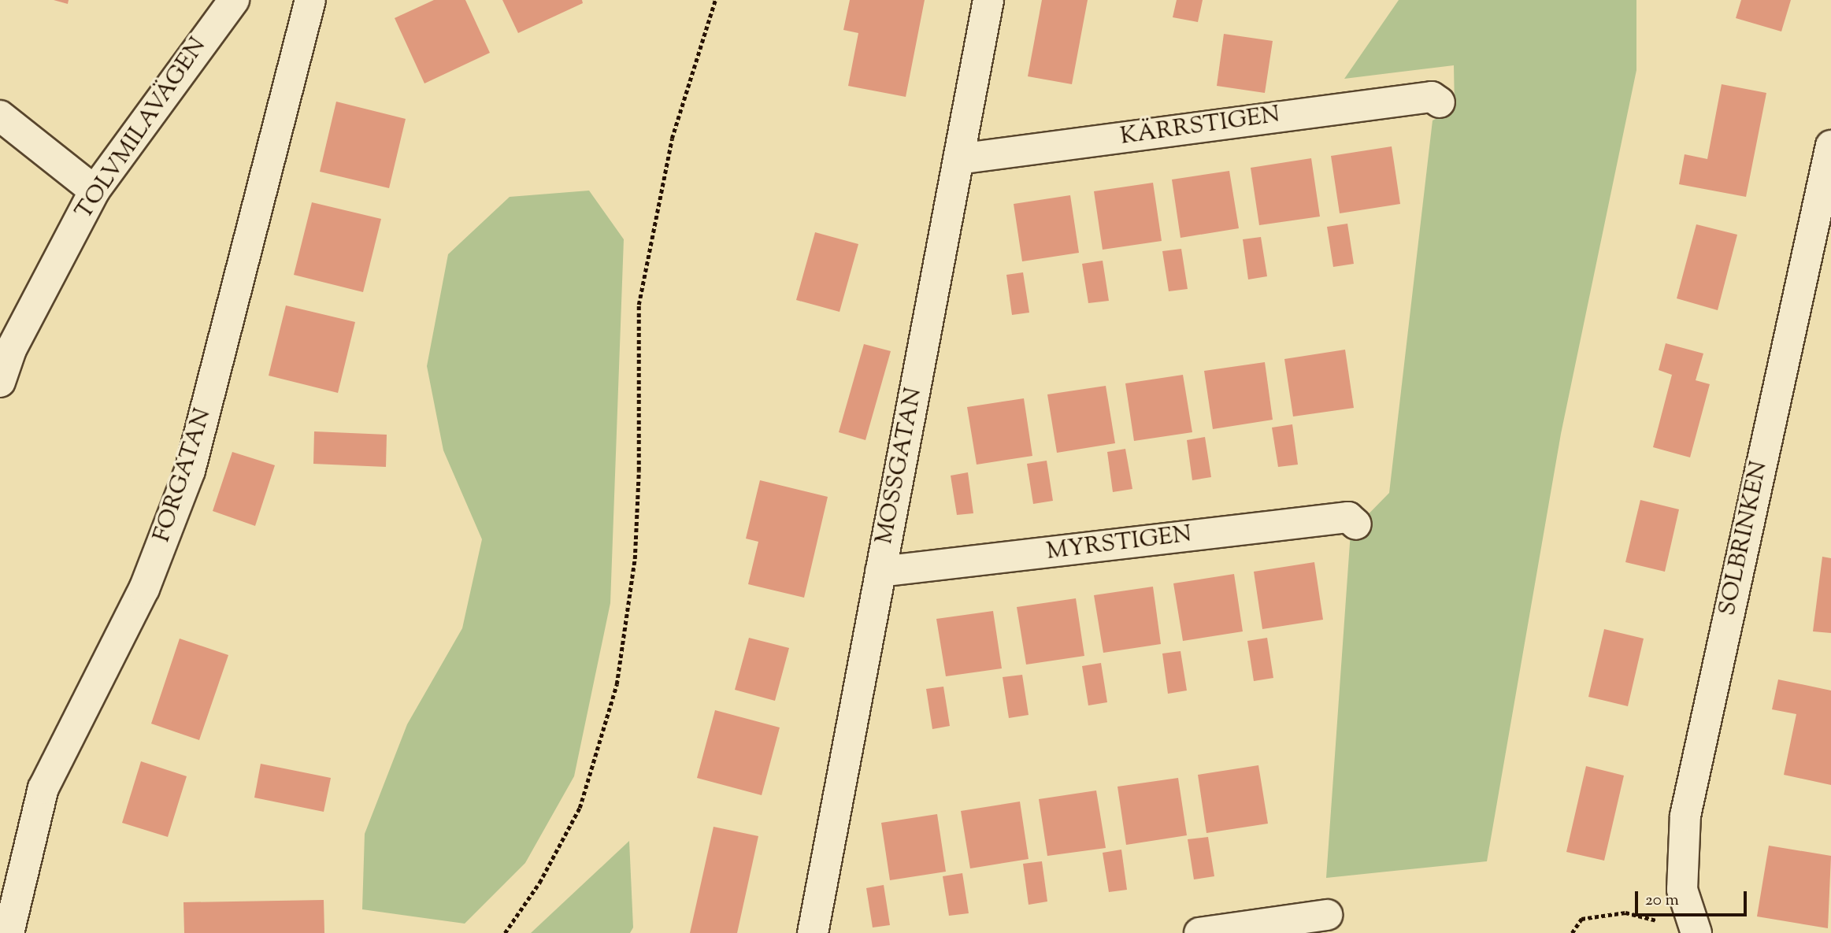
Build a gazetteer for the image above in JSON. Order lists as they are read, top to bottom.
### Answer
{
  "streets": {
    "street": [
      "KÄRRSTIGEN",
      "TOLVMILAVÄGEN",
      "MOSSGATAN",
      "FORGATAN",
      "SOLBRINKEN",
      "MYRSTIGEN"
    ]
  },
  "crossings": [
    ["KÄRRSTIGEN", "MOSSGATAN"],
    ["MOSSGATAN", "MYRSTIGEN"]
  ],
  "scale_bar": "20 m"
}
